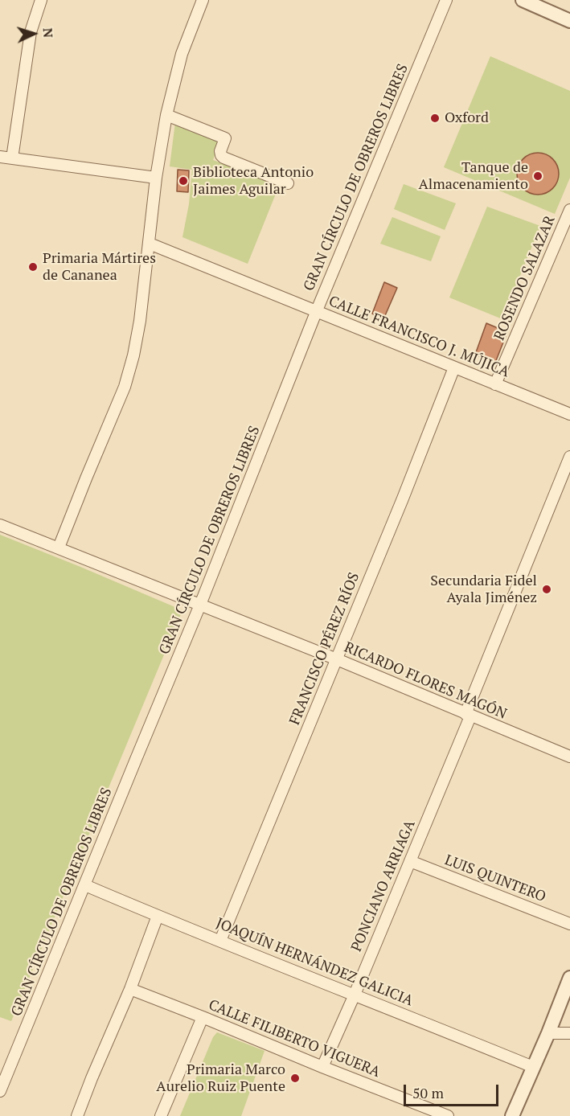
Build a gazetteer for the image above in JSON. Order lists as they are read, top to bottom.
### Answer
{
  "streets": {
    "street": [
      "GRAN CÍRCULO DE OBREROS LIBRES",
      "ROSENDO SALAZAR",
      "CALLE FRANCISCO J. MÚJICA",
      "FRANCISCO PÉREZ RÍOS",
      "RICARDO FLORES MAGÓN",
      "LUIS QUINTERO",
      "PONCIANO ARRIAGA",
      "JOAQUÍN HERNÁNDEZ GALICIA",
      "CALLE FILIBERTO VIGUERA"
    ]
  },
  "crossings": [
    ["GRAN CÍRCULO DE OBREROS LIBRES", "CALLE FRANCISCO J. MÚJICA"],
    ["GRAN CÍRCULO DE OBREROS LIBRES", "RICARDO FLORES MAGÓN"],
    ["GRAN CÍRCULO DE OBREROS LIBRES", "JOAQUÍN HERNÁNDEZ GALICIA"],
    ["ROSENDO SALAZAR", "CALLE FRANCISCO J. MÚJICA"],
    ["CALLE FRANCISCO J. MÚJICA", "FRANCISCO PÉREZ RÍOS"],
    ["FRANCISCO PÉREZ RÍOS", "RICARDO FLORES MAGÓN"],
    ["FRANCISCO PÉREZ RÍOS", "JOAQUÍN HERNÁNDEZ GALICIA"],
    ["RICARDO FLORES MAGÓN", "PONCIANO ARRIAGA"],
    ["LUIS QUINTERO", "PONCIANO ARRIAGA"],
    ["PONCIANO ARRIAGA", "JOAQUÍN HERNÁNDEZ GALICIA"],
    ["PONCIANO ARRIAGA", "CALLE FILIBERTO VIGUERA"]
  ],
  "places": [
    "Oxford",
    "Tanque de Almacenamiento",
    "Biblioteca Antonio Jaimes Aguilar",
    "Primaria Mártires de Cananea",
    "Secundaria Fidel Ayala Jiménez",
    "Primaria Marco Aurelio Ruiz Puente"
  ],
  "scale_bar": "50 m",
  "north": "right"
}
